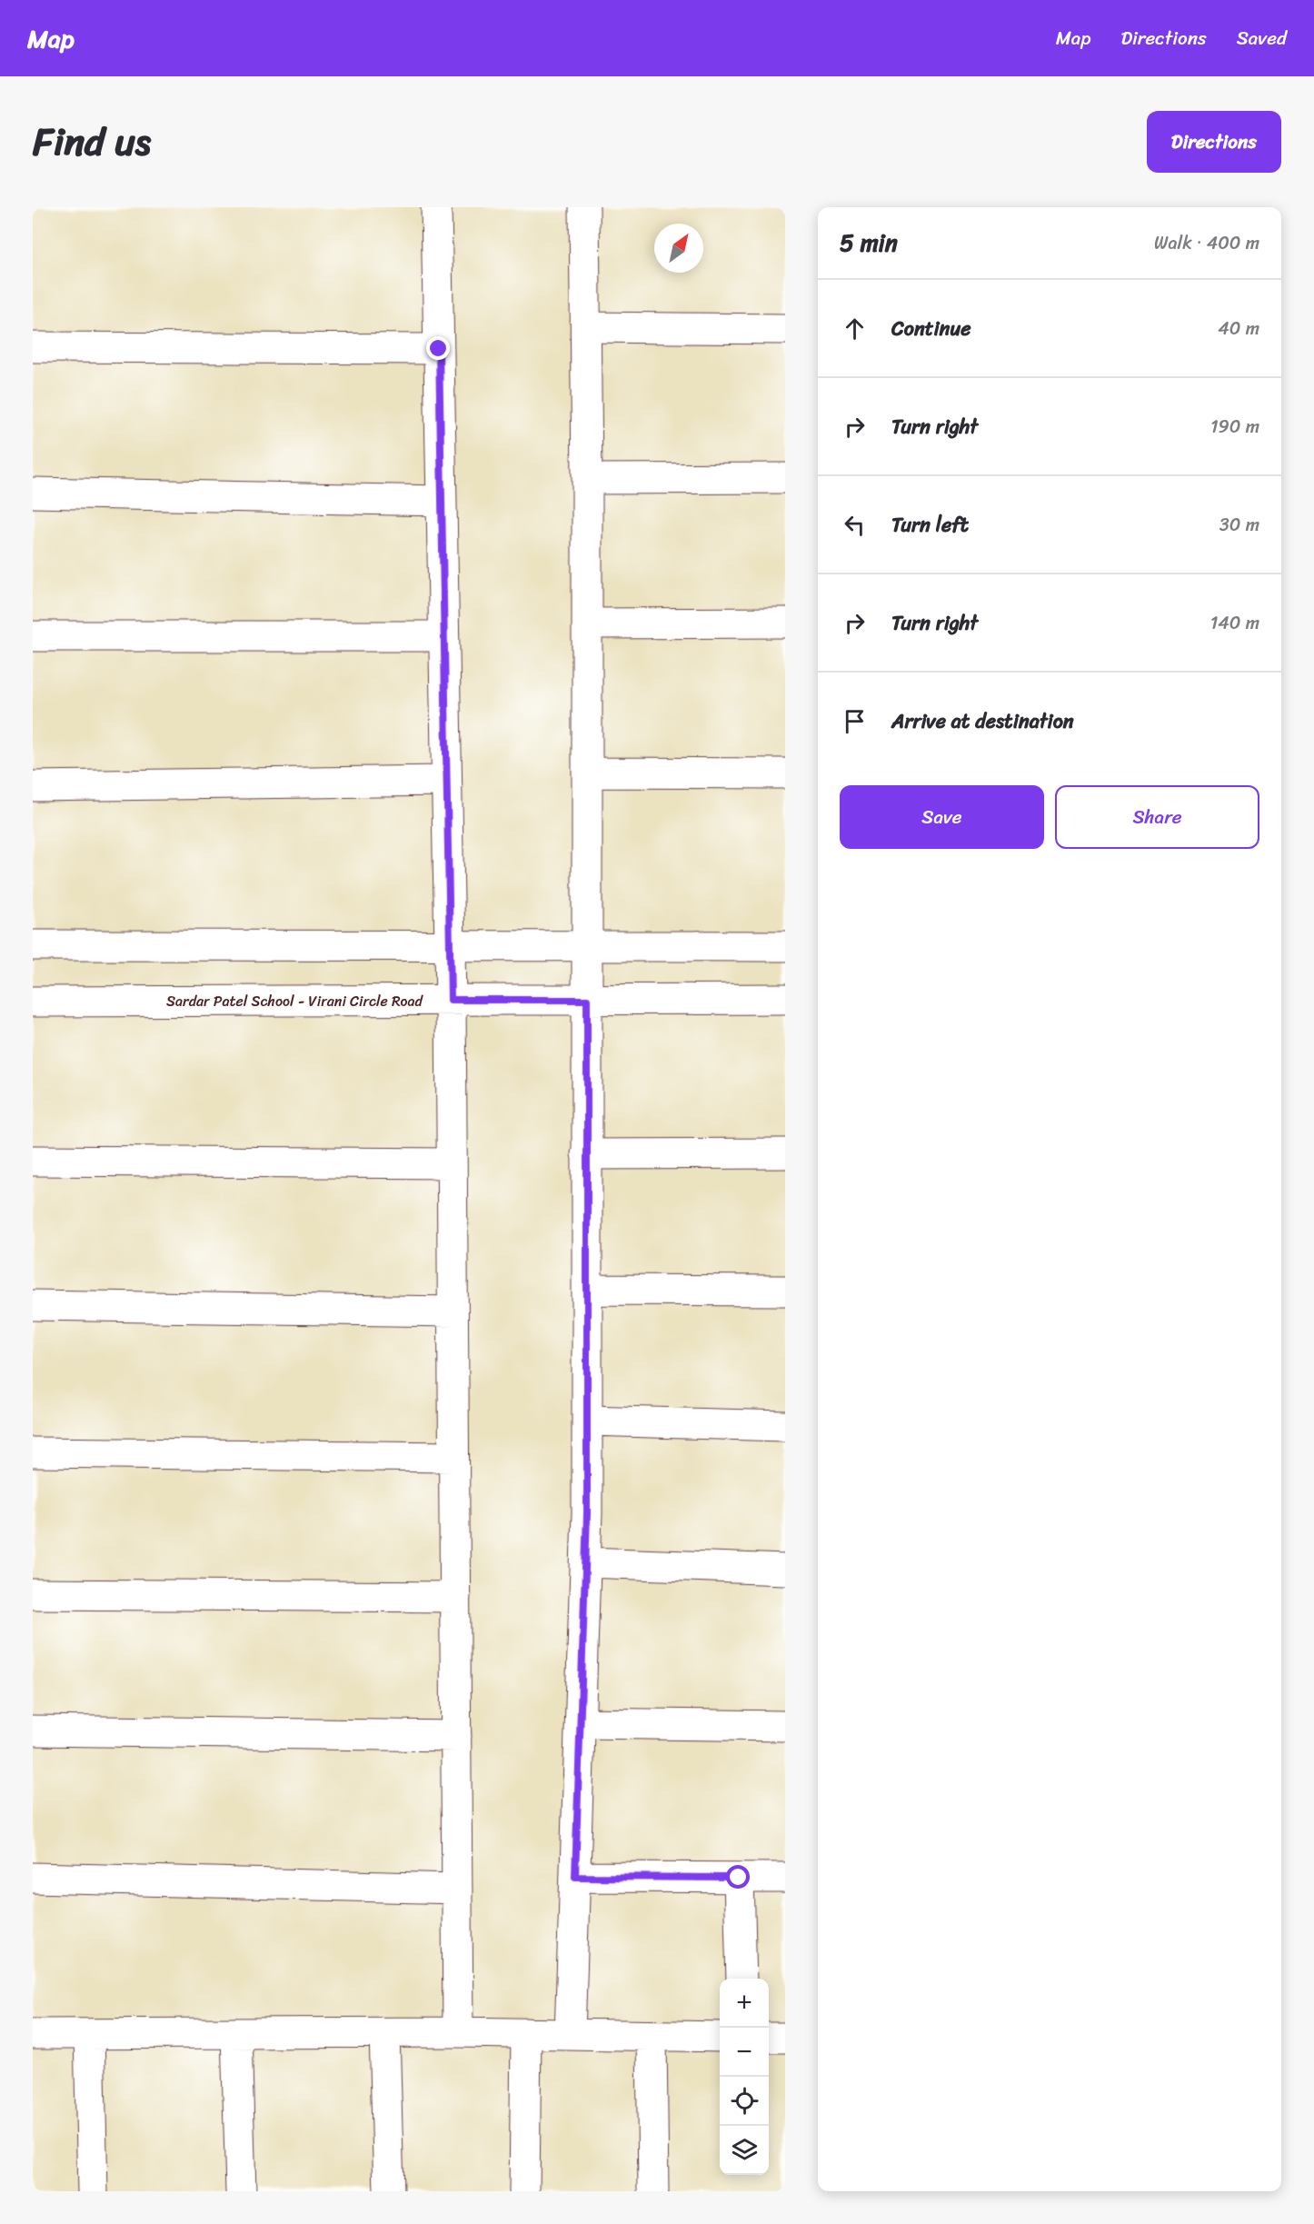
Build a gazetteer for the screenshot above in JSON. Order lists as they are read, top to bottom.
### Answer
{
  "streets": {
    "street": ["Sardar Patel School - Virani Circle Road"]
  },
  "north": "top right",
  "page": {
    "header": "Map",
    "nav": ["Map", "Directions", "Saved"],
    "title": "Find us",
    "buttons": [
      "Directions",
      ["Save", "Share"]
    ],
    "heading": ["5 min", "Walk · 400 m"],
    "list": [
      ["Continue", "40 m"],
      ["Turn right", "190 m"],
      ["Turn left", "30 m"],
      ["Turn right", "140 m"],
      "Arrive at destination"
    ],
    "map_buttons": ["+", "−"]
  }
}
